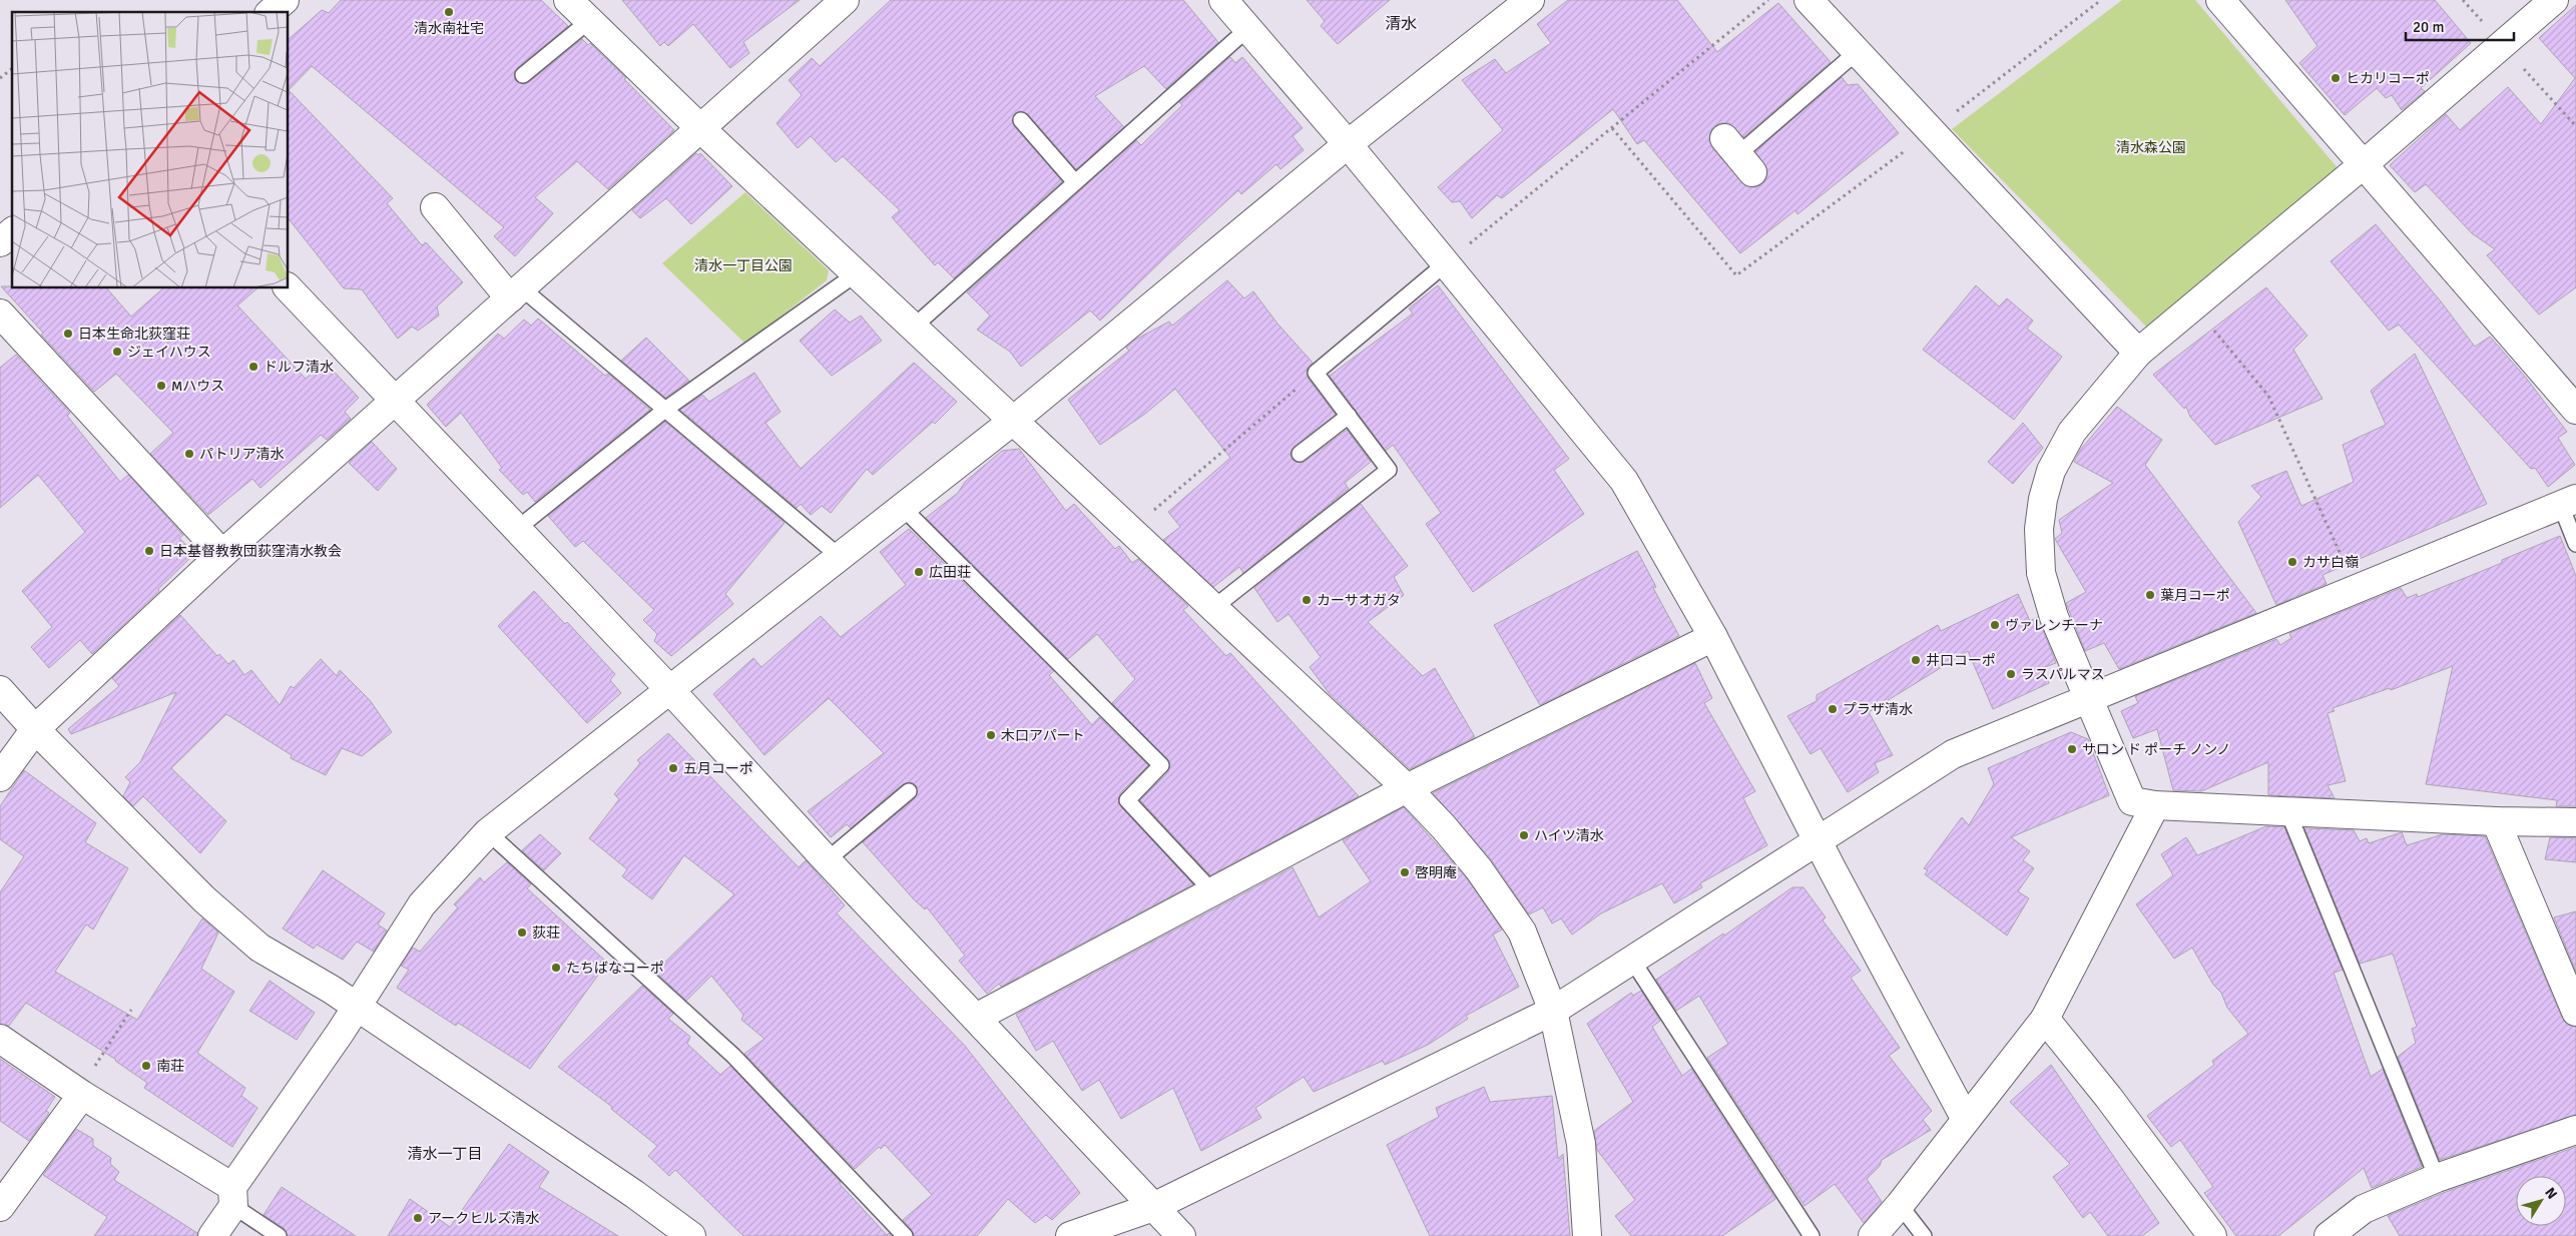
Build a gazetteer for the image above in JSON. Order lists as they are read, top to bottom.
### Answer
{
  "districts": ["清水", "清水一丁目"],
  "parks": ["清水森公園", "清水一丁目公園"],
  "places": [
    "清水南社宅",
    "ヒカリコーポ",
    "日本生命北荻窪荘",
    "ジェイハウス",
    "ドルフ清水",
    "Mハウス",
    "パトリア清水",
    "日本基督教教団荻窪清水教会",
    "カサ白嶺",
    "広田荘",
    "葉月コーポ",
    "カーサオガタ",
    "ヴァレンチーナ",
    "井口コーポ",
    "ラスパルマス",
    "プラザ清水",
    "木口アパート",
    "サロン ド ポーチ ノンノ",
    "五月コーポ",
    "ハイツ清水",
    "啓明庵",
    "荻荘",
    "たちばなコーポ",
    "南荘",
    "アークヒルズ清水"
  ],
  "scale_bar": "20 m",
  "north": "top right"
}
